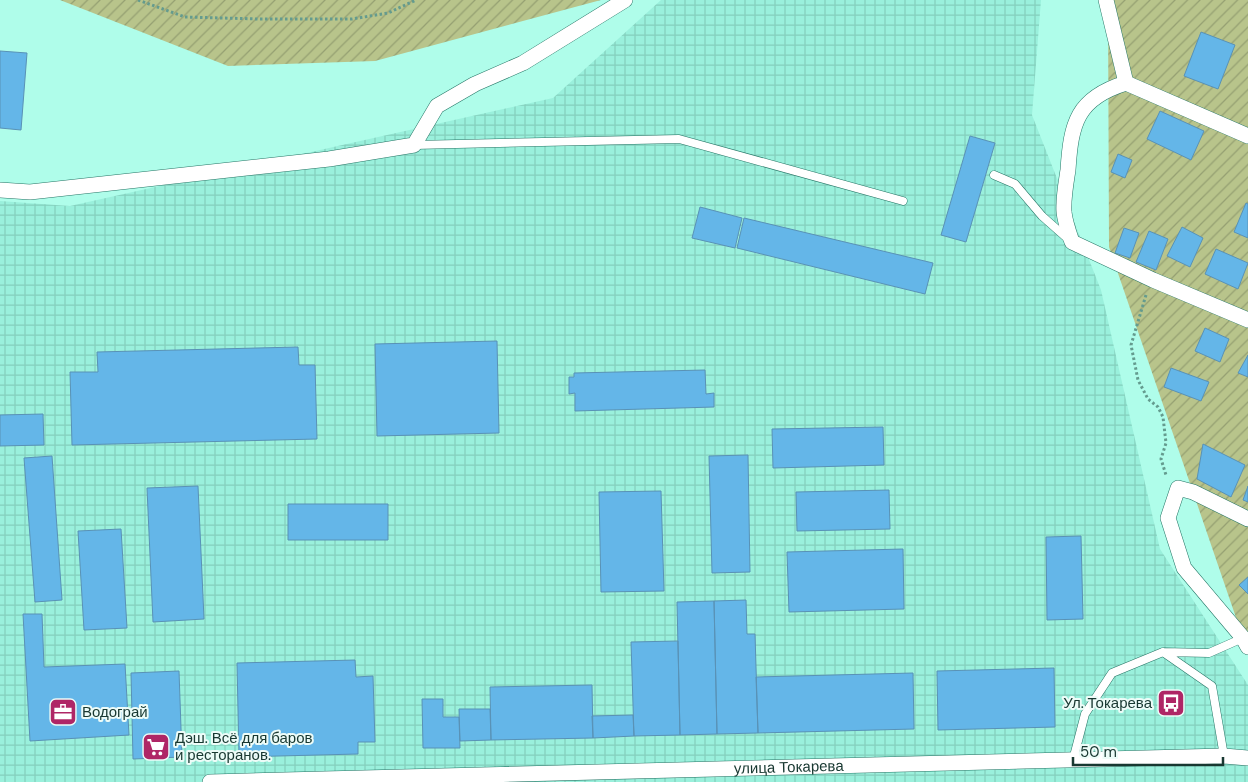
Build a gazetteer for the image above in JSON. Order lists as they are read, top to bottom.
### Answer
{
  "streets": {
    "street": ["улица Токарева"]
  },
  "places": {
    "bus stop": ["Ул. Токарева"],
    "office": ["Водограй"],
    "supermarket": ["Дэш. Всё для баров и ресторанов."]
  },
  "scale_bar": "50 m"
}
